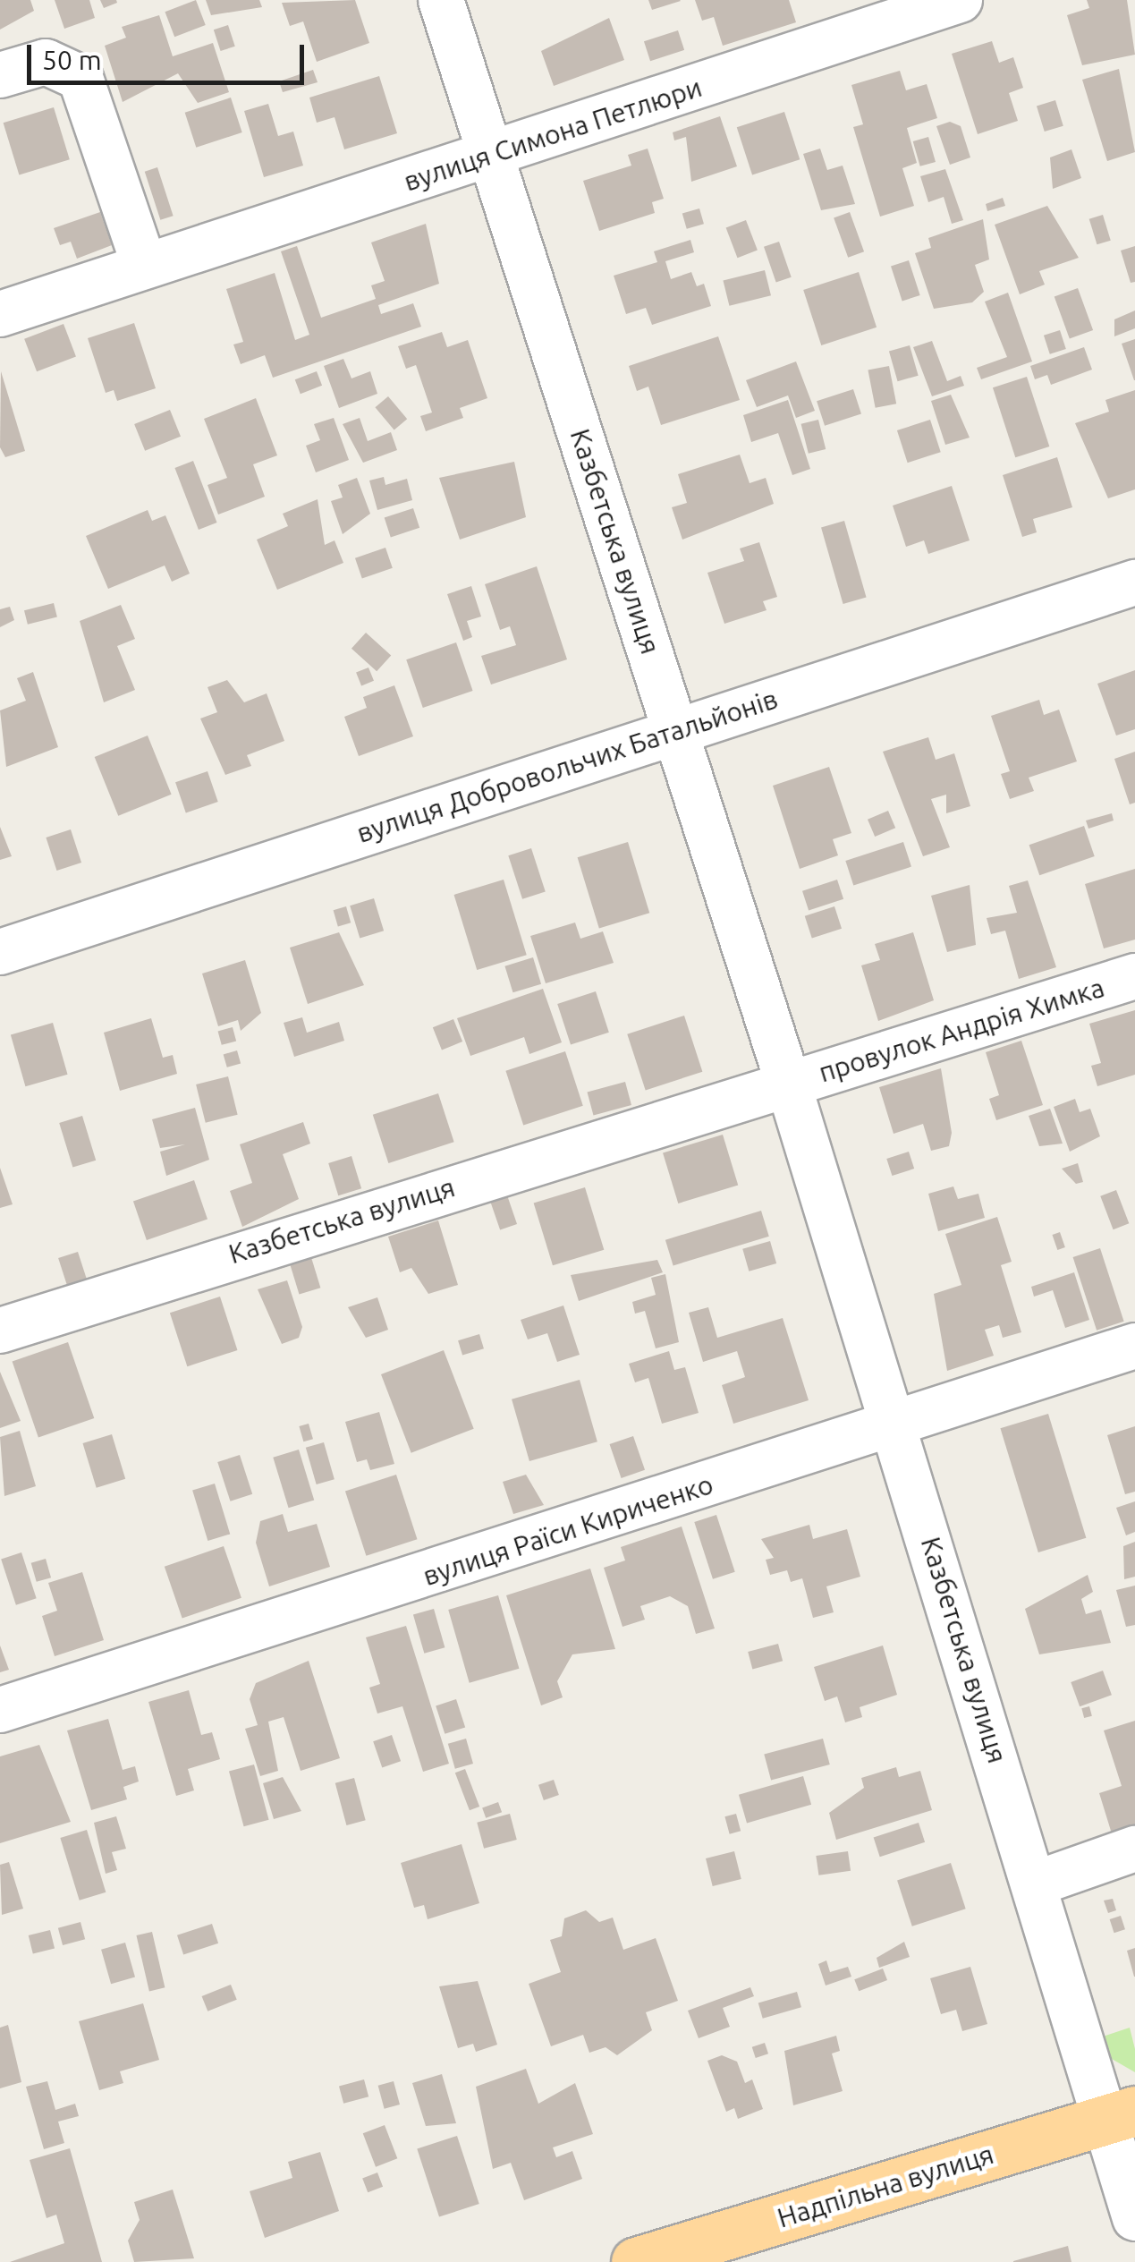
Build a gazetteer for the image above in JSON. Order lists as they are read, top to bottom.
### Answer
{
  "streets": {
    "main road": ["Надпільна вулиця"],
    "street": [
      "вулиця Симона Петлюри",
      "Казбетська вулиця",
      "вулиця Добровольчих Батальйонів",
      "провулок Андрія Химка",
      "вулиця Раїси Кириченко"
    ]
  },
  "crossings": [
    ["вулиця Симона Петлюри", "Казбетська вулиця"],
    ["Казбетська вулиця", "вулиця Добровольчих Батальйонів"],
    ["Казбетська вулиця", "провулок Андрія Химка"],
    ["Казбетська вулиця", "вулиця Раїси Кириченко"],
    ["Казбетська вулиця", "Надпільна вулиця"]
  ],
  "scale_bar": "50 m"
}
